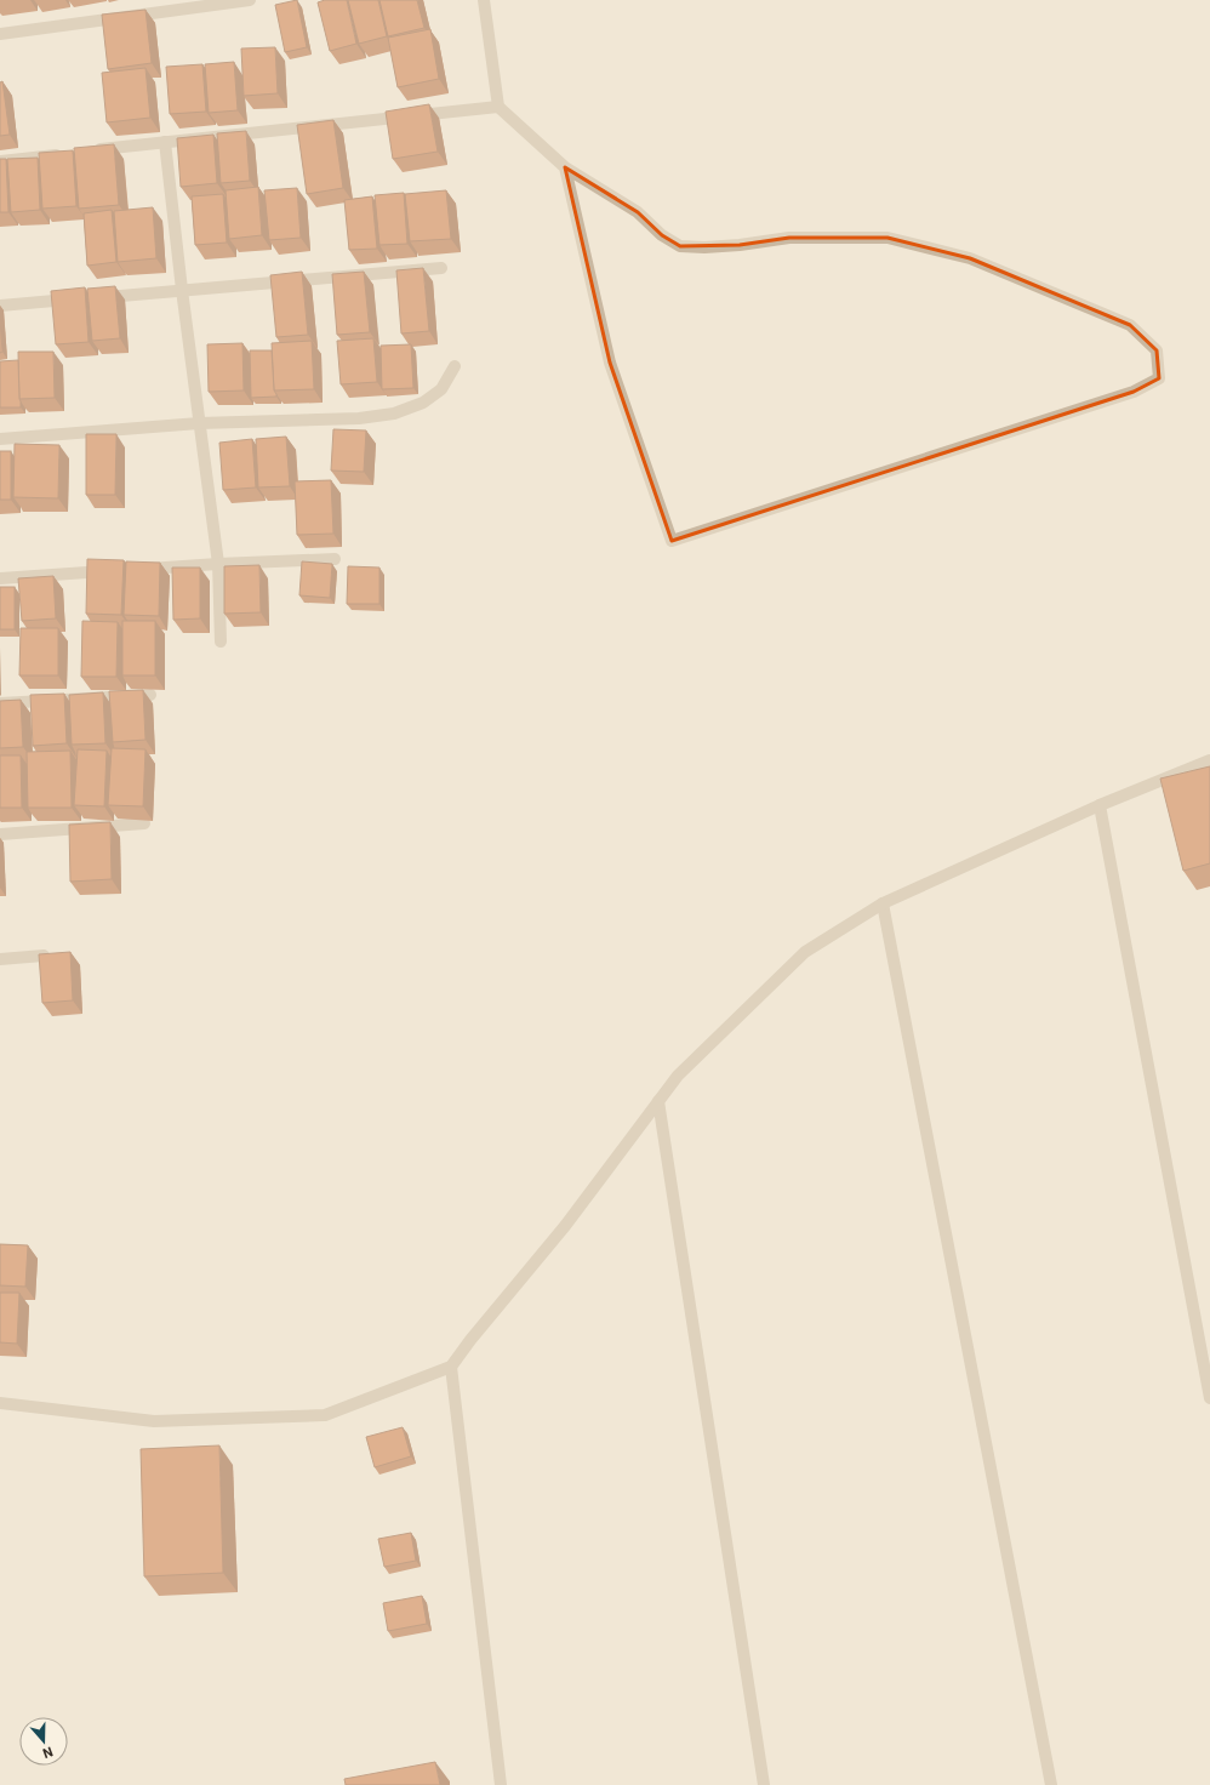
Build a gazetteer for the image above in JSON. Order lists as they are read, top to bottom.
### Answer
{
  "north": "bottom"
}
